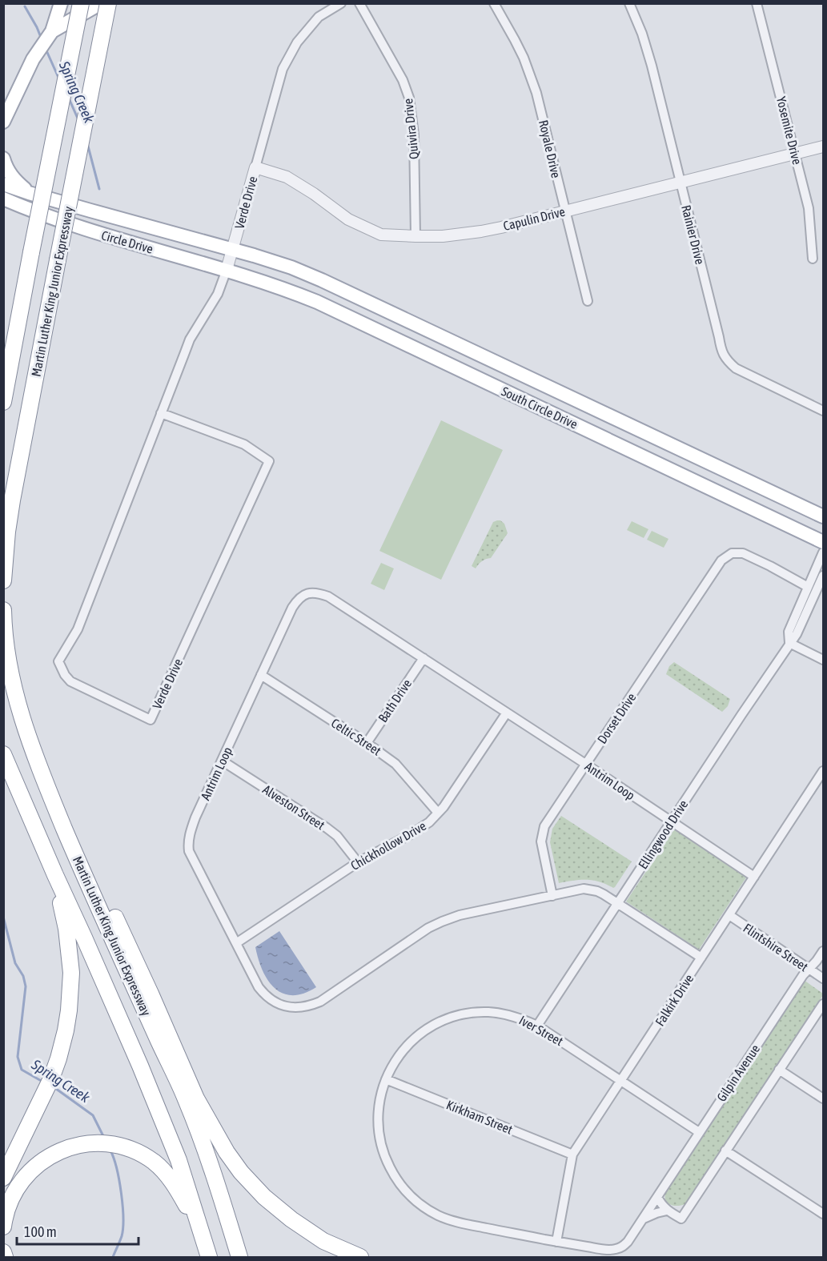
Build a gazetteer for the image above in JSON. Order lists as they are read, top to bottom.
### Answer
{
  "streets": {
    "highway": ["Martin Luther King Junior Expressway"],
    "main road": ["Circle Drive", "South Circle Drive"],
    "street": [
      "Quivira Drive",
      "Yosemite Drive",
      "Royale Drive",
      "Verde Drive",
      "Capulin Drive",
      "Rainier Drive",
      "Bath Drive",
      "Dorset Drive",
      "Celtic Street",
      "Antrim Loop",
      "Alveston Street",
      "Ellingwood Drive",
      "Chickhollow Drive",
      "Flintshire Street",
      "Falkirk Drive",
      "Iver Street",
      "Gilpin Avenue",
      "Kirkham Street"
    ]
  },
  "crossings": [
    ["Quivira Drive", "Capulin Drive"],
    ["Yosemite Drive", "Capulin Drive"],
    ["Royale Drive", "Capulin Drive"],
    ["Verde Drive", "Capulin Drive"],
    ["Verde Drive", "Circle Drive"],
    ["Capulin Drive", "Rainier Drive"],
    ["Circle Drive", "South Circle Drive"],
    ["Bath Drive", "Celtic Street"],
    ["Bath Drive", "Antrim Loop"],
    ["Dorset Drive", "Antrim Loop"],
    ["Dorset Drive", "Ellingwood Drive"],
    ["Celtic Street", "Antrim Loop"],
    ["Celtic Street", "Chickhollow Drive"],
    ["Antrim Loop", "Alveston Street"],
    ["Antrim Loop", "Ellingwood Drive"],
    ["Antrim Loop", "Chickhollow Drive"],
    ["Antrim Loop", "Falkirk Drive"],
    ["Alveston Street", "Chickhollow Drive"],
    ["Ellingwood Drive", "Iver Street"],
    ["Flintshire Street", "Falkirk Drive"],
    ["Flintshire Street", "Gilpin Avenue"],
    ["Falkirk Drive", "Iver Street"],
    ["Falkirk Drive", "Kirkham Street"],
    ["Iver Street", "Gilpin Avenue"],
    ["Iver Street", "Kirkham Street"]
  ],
  "water": ["Spring Creek"],
  "scale_bar": "100 m"
}
